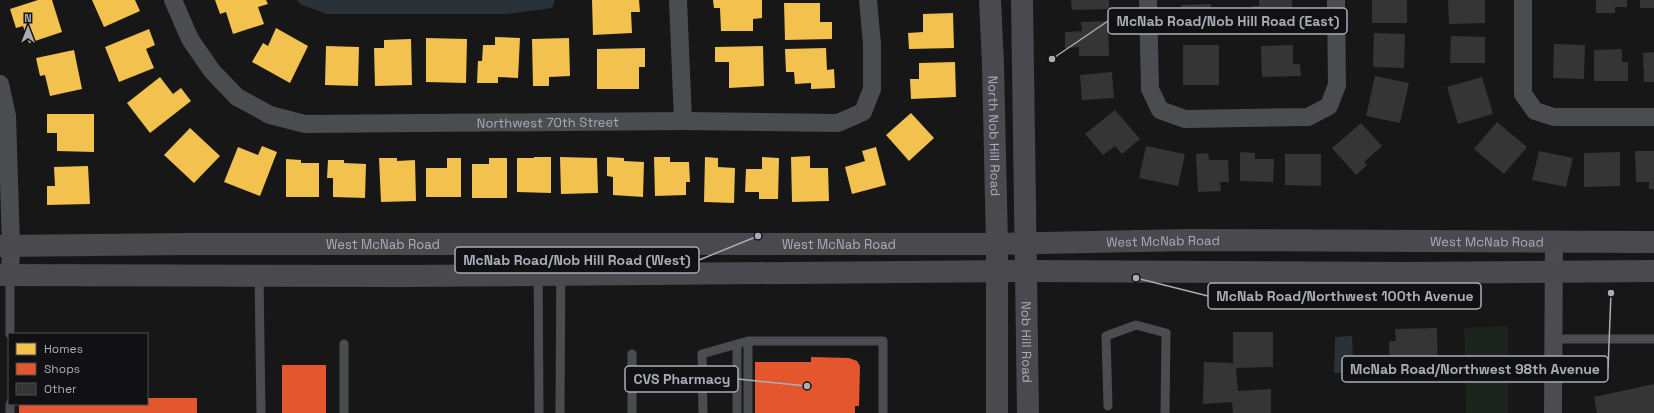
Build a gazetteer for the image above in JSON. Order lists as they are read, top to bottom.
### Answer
{
  "streets": {
    "main road": ["North Nob Hill Road", "West McNab Road", "Nob Hill Road"],
    "street": ["Northwest 70th Street"]
  },
  "crossings": [
    ["North Nob Hill Road", "West McNab Road"],
    ["West McNab Road", "Nob Hill Road"]
  ],
  "places": [
    "McNab Road/Nob Hill Road (East)",
    "McNab Road/Nob Hill Road (West)",
    "McNab Road/Northwest 100th Avenue",
    "McNab Road/Northwest 98th Avenue",
    "CVS Pharmacy"
  ],
  "legend": ["Homes", "Shops", "Other"],
  "north": "top"
}
